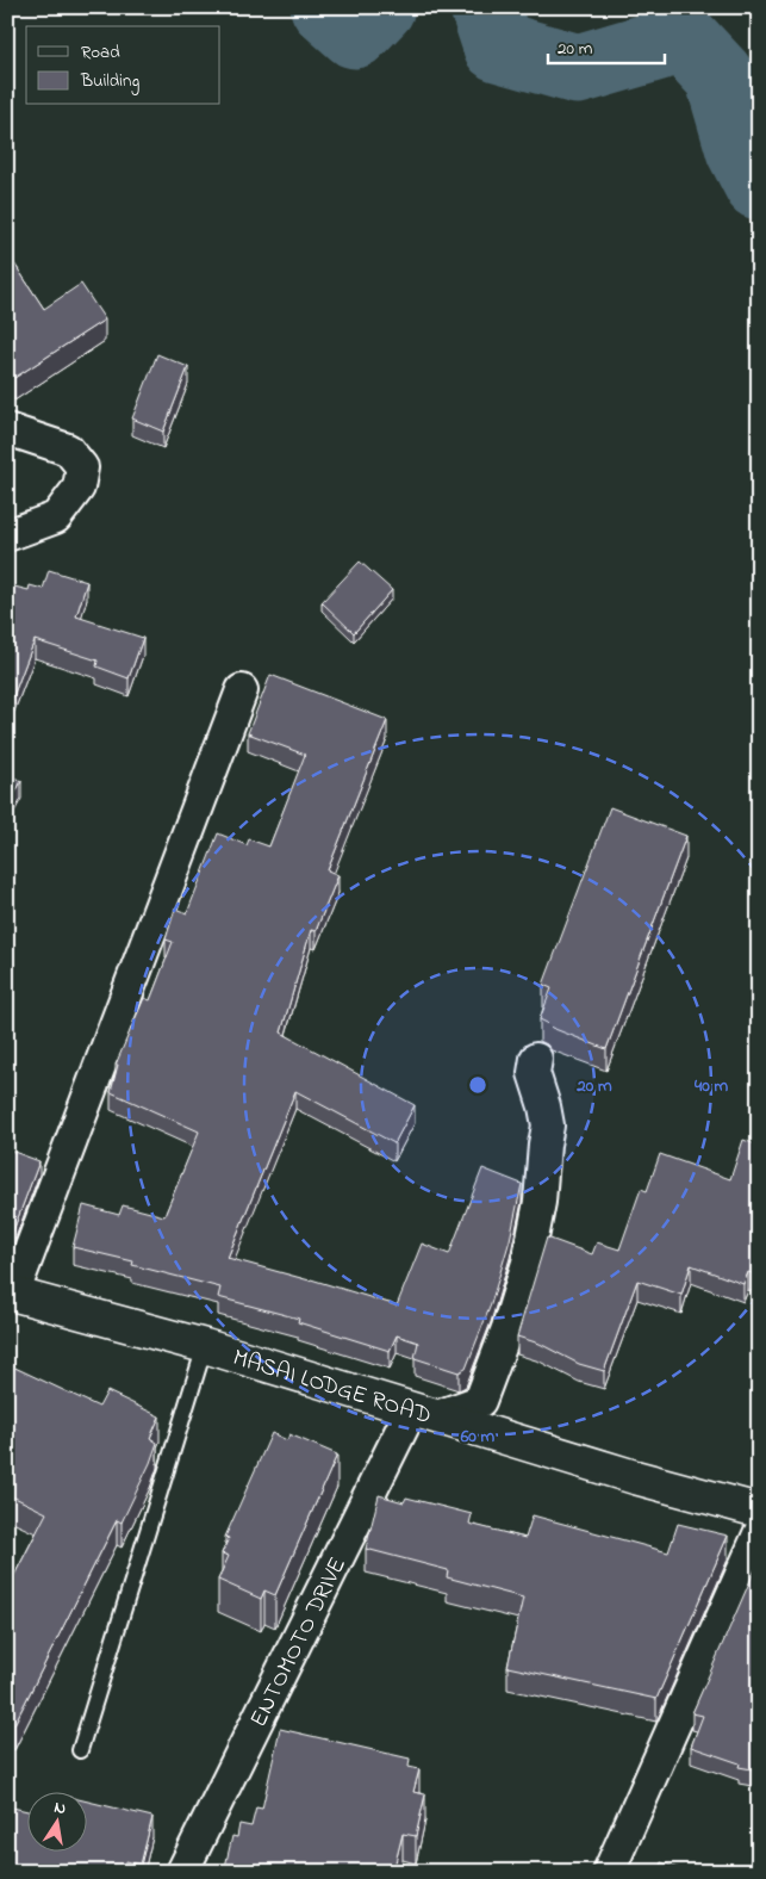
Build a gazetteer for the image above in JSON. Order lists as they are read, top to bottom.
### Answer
{
  "streets": {
    "street": ["MASAI LODGE ROAD", "ENTOMOTO DRIVE"]
  },
  "crossings": [
    ["MASAI LODGE ROAD", "ENTOMOTO DRIVE"]
  ],
  "legend": ["Road", "Building"],
  "scale_bar": "20 m",
  "north": "top",
  "rings": ["20 m", "40 m", "60 m"]
}
